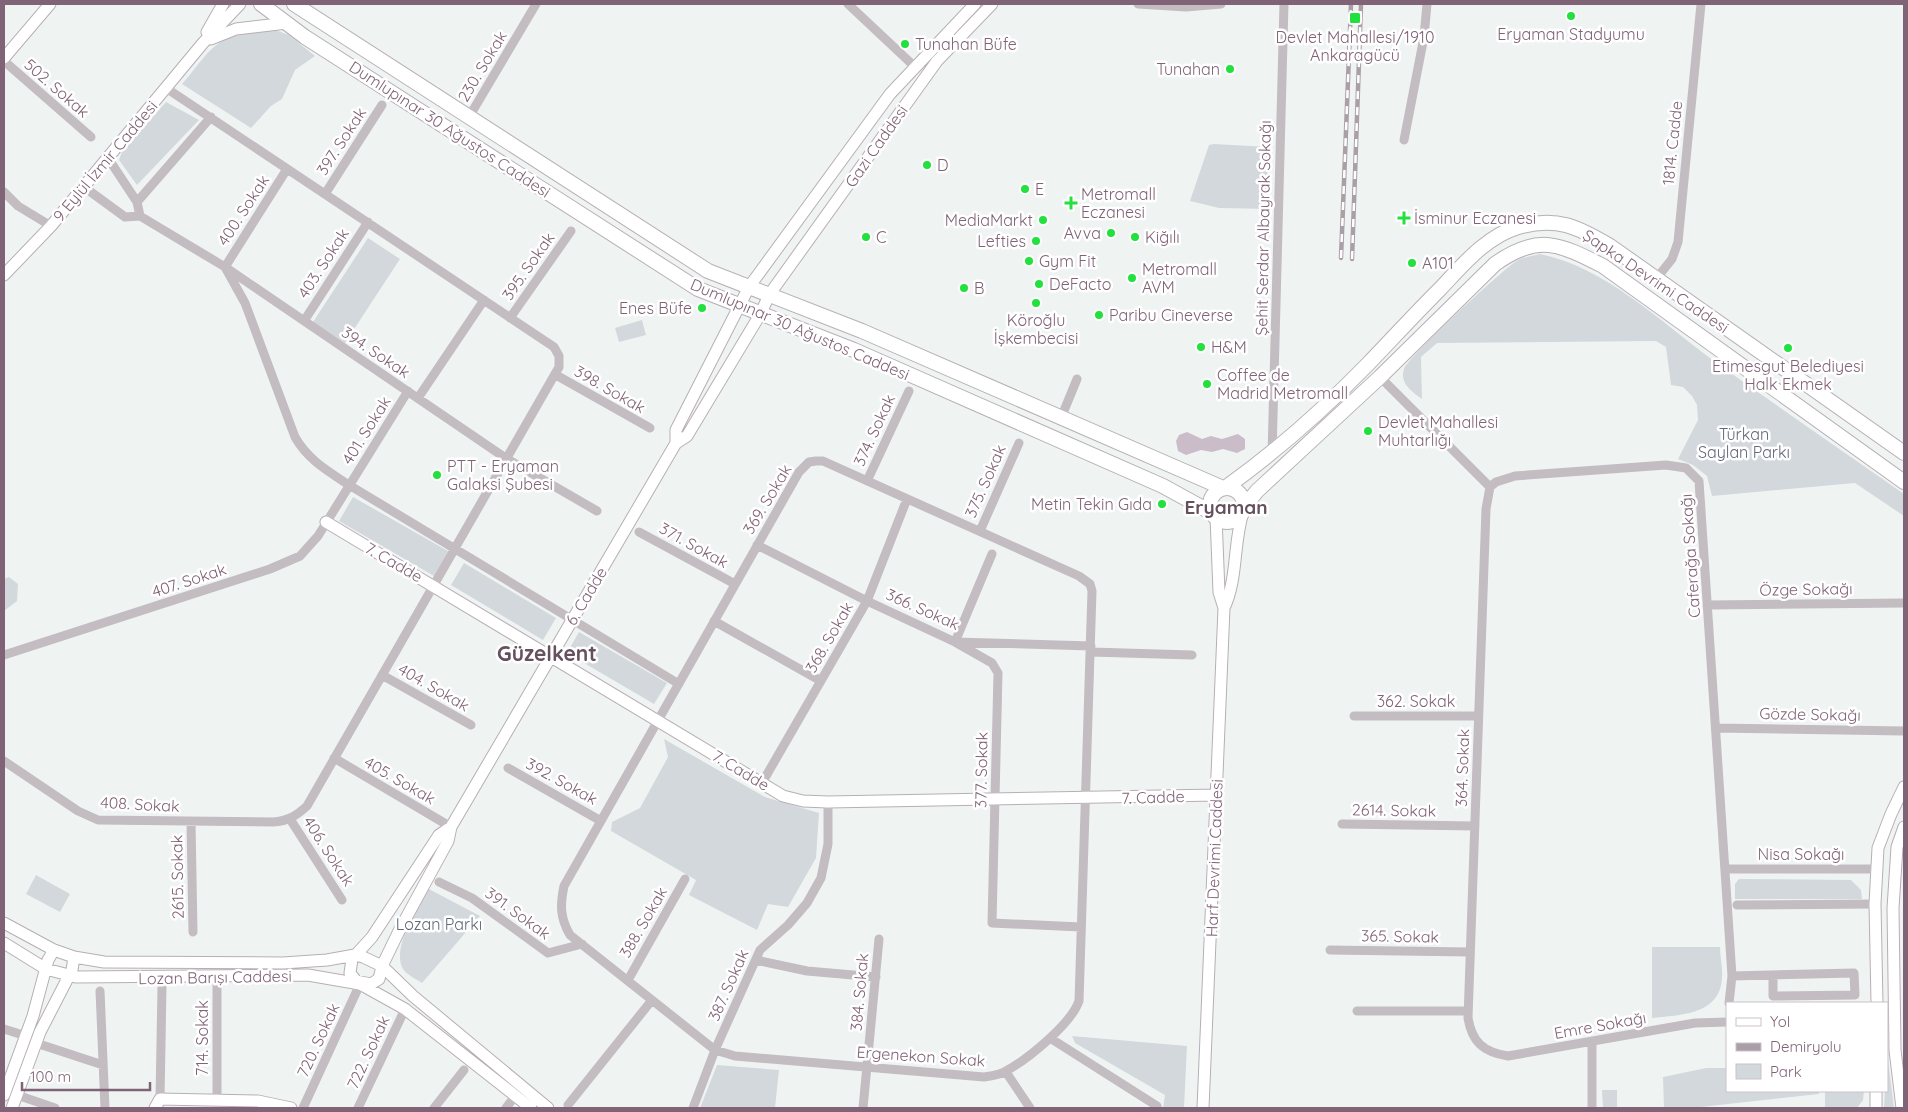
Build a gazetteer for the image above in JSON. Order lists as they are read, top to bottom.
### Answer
{
  "streets": {
    "main road": [
      "Dumlupınar 30 Ağustos Caddesi",
      "Gazi Caddesi",
      "9 Eylül İzmir Caddesi",
      "Şapka Devrimi Caddesi",
      "7. Cadde",
      "6. Cadde",
      "Harf Devrimi Caddesi",
      "Lozan Barışı Caddesi"
    ],
    "street": [
      "230. Sokak",
      "502. Sokak",
      "397. Sokak",
      "1814. Cadde",
      "400. Sokak",
      "Şehit Serdar Albayrak Sokağı",
      "403. Sokak",
      "395. Sokak",
      "394. Sokak",
      "398. Sokak",
      "401. Sokak",
      "374. Sokak",
      "375. Sokak",
      "369. Sokak",
      "371. Sokak",
      "Caferağa Sokağı",
      "407. Sokak",
      "Özge Sokağı",
      "366. Sokak",
      "368. Sokak",
      "404. Sokak",
      "362. Sokak",
      "Gözde Sokağı",
      "364. Sokak",
      "377. Sokak",
      "405. Sokak",
      "392. Sokak",
      "408. Sokak",
      "2614. Sokak",
      "406. Sokak",
      "Nisa Sokağı",
      "2615. Sokak",
      "391. Sokak",
      "388. Sokak",
      "365. Sokak",
      "387. Sokak",
      "384. Sokak",
      "Emre Sokağı",
      "714. Sokak",
      "720. Sokak",
      "722. Sokak",
      "Ergenekon Sokak"
    ]
  },
  "crossings": [
    ["230. Sokak", "Dumlupınar 30 Ağustos Caddesi"],
    ["Dumlupınar 30 Ağustos Caddesi", "Gazi Caddesi"],
    ["Dumlupınar 30 Ağustos Caddesi", "9 Eylül İzmir Caddesi"],
    ["Dumlupınar 30 Ağustos Caddesi", "Şapka Devrimi Caddesi"],
    ["Dumlupınar 30 Ağustos Caddesi", "6. Cadde"],
    ["Dumlupınar 30 Ağustos Caddesi", "Harf Devrimi Caddesi"],
    ["1814. Cadde", "Şapka Devrimi Caddesi"],
    ["Gazi Caddesi", "6. Cadde"],
    ["9 Eylül İzmir Caddesi", "394. Sokak"],
    ["400. Sokak", "394. Sokak"],
    ["Şehit Serdar Albayrak Sokağı", "Şapka Devrimi Caddesi"],
    ["403. Sokak", "394. Sokak"],
    ["Şapka Devrimi Caddesi", "Harf Devrimi Caddesi"],
    ["394. Sokak", "401. Sokak"],
    ["401. Sokak", "407. Sokak"],
    ["374. Sokak", "369. Sokak"],
    ["375. Sokak", "369. Sokak"],
    ["369. Sokak", "371. Sokak"],
    ["369. Sokak", "7. Cadde"],
    ["369. Sokak", "366. Sokak"],
    ["369. Sokak", "368. Sokak"],
    ["369. Sokak", "392. Sokak"],
    ["369. Sokak", "Ergenekon Sokak"],
    ["Caferağa Sokağı", "Özge Sokağı"],
    ["Caferağa Sokağı", "Gözde Sokağı"],
    ["Caferağa Sokağı", "364. Sokak"],
    ["Caferağa Sokağı", "Nisa Sokağı"],
    ["7. Cadde", "407. Sokak"],
    ["7. Cadde", "6. Cadde"],
    ["7. Cadde", "368. Sokak"],
    ["7. Cadde", "377. Sokak"],
    ["7. Cadde", "Harf Devrimi Caddesi"],
    ["7. Cadde", "387. Sokak"],
    ["7. Cadde", "Ergenekon Sokak"],
    ["6. Cadde", "405. Sokak"],
    ["6. Cadde", "Lozan Barışı Caddesi"],
    ["6. Cadde", "720. Sokak"],
    ["366. Sokak", "368. Sokak"],
    ["366. Sokak", "377. Sokak"],
    ["362. Sokak", "364. Sokak"],
    ["364. Sokak", "2614. Sokak"],
    ["364. Sokak", "365. Sokak"],
    ["364. Sokak", "Emre Sokağı"],
    ["377. Sokak", "Ergenekon Sokak"],
    ["408. Sokak", "406. Sokak"],
    ["408. Sokak", "2615. Sokak"],
    ["391. Sokak", "Ergenekon Sokak"],
    ["388. Sokak", "Ergenekon Sokak"],
    ["Lozan Barışı Caddesi", "714. Sokak"],
    ["Lozan Barışı Caddesi", "720. Sokak"],
    ["Lozan Barışı Caddesi", "722. Sokak"],
    ["387. Sokak", "Ergenekon Sokak"],
    ["384. Sokak", "Ergenekon Sokak"]
  ],
  "districts": ["Eryaman", "Güzelkent"],
  "parks": ["Türkan Saylan Parkı", "Lozan Parkı"],
  "places": {
    "other": [
      "Eryaman Stadyumu",
      "Tunahan Büfe",
      "Tunahan",
      "D",
      "E",
      "MediaMarkt",
      "Avva",
      "C",
      "Kiğılı",
      "Lefties",
      "Gym Fit",
      "A101",
      "Metromall AVM",
      "DeFacto",
      "B",
      "Köroğlu İşkembecisi",
      "Enes Büfe",
      "Paribu Cineverse",
      "H&M",
      "Etimesgut Belediyesi Halk Ekmek",
      "Coffee de Madrid Metromall",
      "Devlet Mahallesi Muhtarlığı",
      "PTT - Eryaman Galaksi Şubesi",
      "Metin Tekin Gıda"
    ],
    "transit": ["Devlet Mahallesi/1910 Ankaragücü"],
    "health": ["Metromall Eczanesi", "İsminur Eczanesi"]
  },
  "legend": ["Yol", "Demiryolu", "Park"],
  "scale_bar": "100 m"
}
